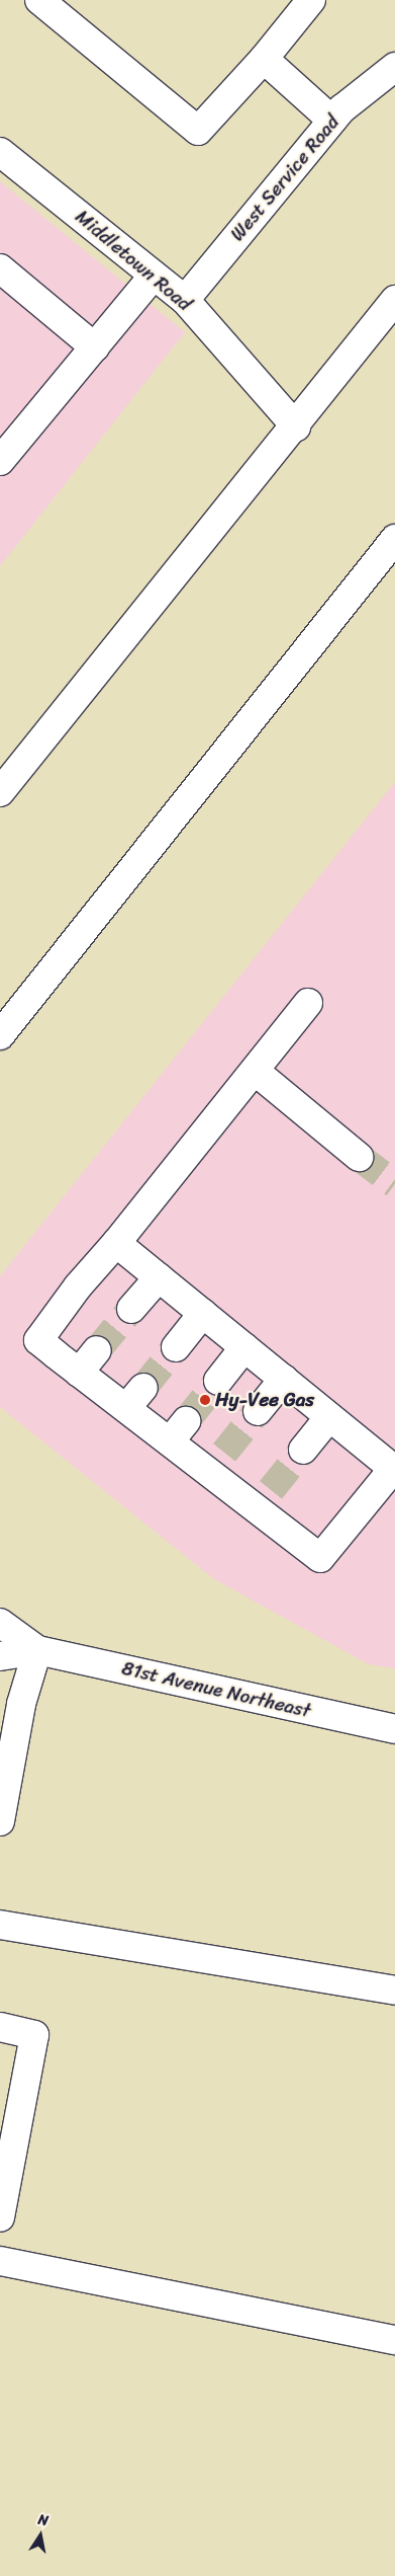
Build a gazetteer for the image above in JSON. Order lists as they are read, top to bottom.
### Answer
{
  "streets": {
    "main road": ["West Service Road", "Middletown Road", "81st Avenue Northeast"]
  },
  "crossings": [
    ["West Service Road", "Middletown Road"]
  ],
  "places": ["Hy-Vee Gas"],
  "north": "top"
}
